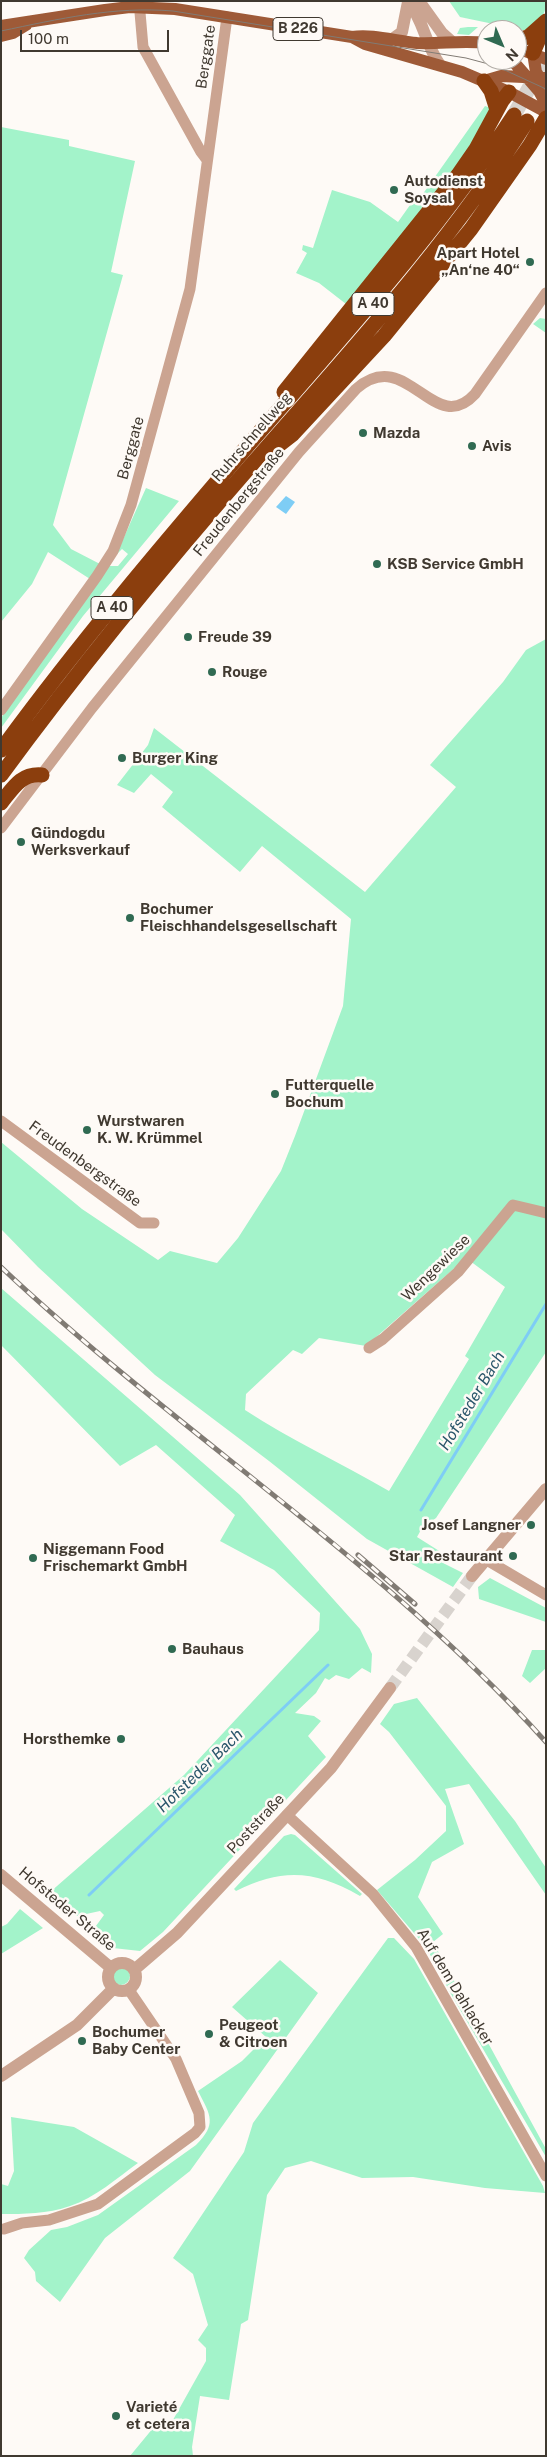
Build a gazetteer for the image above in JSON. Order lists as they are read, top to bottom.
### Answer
{
  "streets": {
    "highway": ["A 40", "Ruhrschnellweg"],
    "main road": ["B 226"],
    "street": [
      "Berggate",
      "Freudenbergstraße",
      "Wengewiese",
      "Poststraße",
      "Hofsteder Straße",
      "Auf dem Dahlacker"
    ]
  },
  "crossings": [
    ["B 226", "Berggate"],
    ["A 40", "Ruhrschnellweg"],
    ["Poststraße", "Hofsteder Straße"],
    ["Poststraße", "Auf dem Dahlacker"]
  ],
  "water": ["Hofsteder Bach"],
  "places": [
    "Autodienst Soysal",
    "Apart Hotel „An‘ne 40“",
    "Mazda",
    "Avis",
    "KSB Service GmbH",
    "Freude 39",
    "Rouge",
    "Burger King",
    "Gündogdu Werksverkauf",
    "Bochumer Fleischhandelsgesellschaft",
    "Futterquelle Bochum",
    "Wurstwaren K. W. Krümmel",
    "Josef Langner",
    "Star Restaurant",
    "Niggemann Food Frischemarkt GmbH",
    "Bauhaus",
    "Horsthemke",
    "Peugeot & Citroen",
    "Bochumer Baby Center",
    "Varieté et cetera"
  ],
  "scale_bar": "100 m",
  "north": "bottom right"
}
